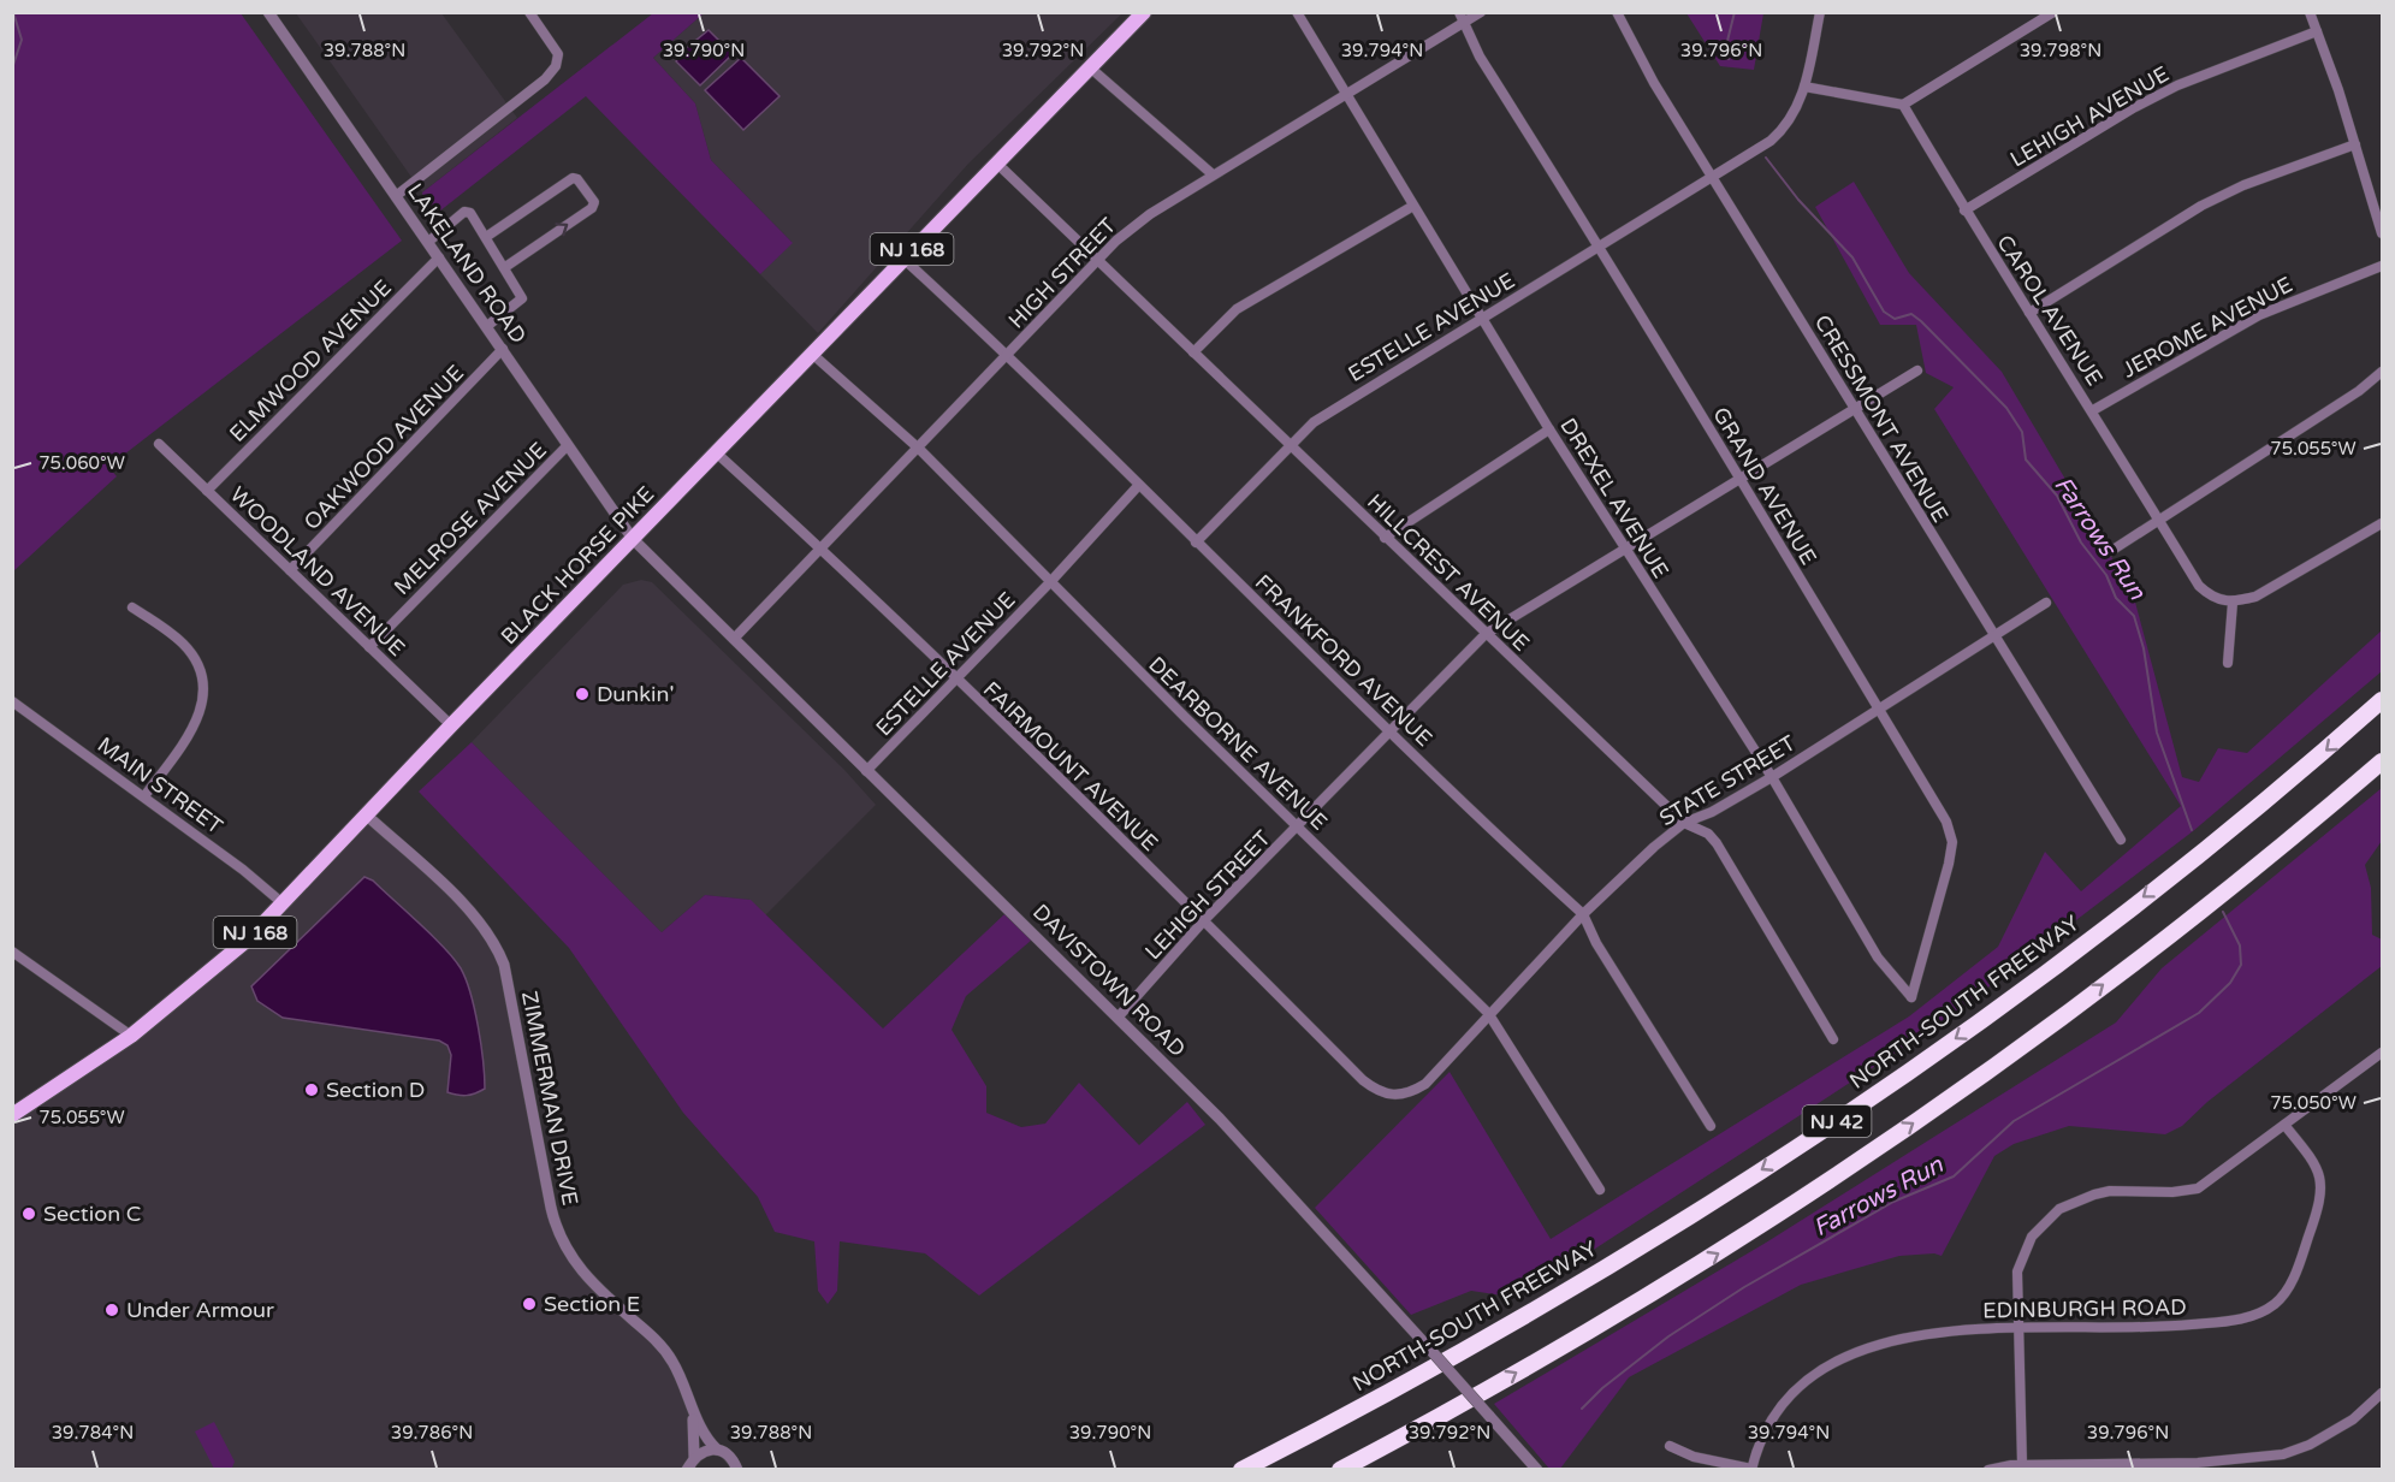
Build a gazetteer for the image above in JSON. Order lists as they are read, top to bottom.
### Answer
{
  "streets": {
    "highway": ["NORTH-SOUTH FREEWAY", "NJ 42"],
    "main road": ["NJ 168", "BLACK HORSE PIKE"],
    "street": [
      "LEHIGH AVENUE",
      "LAKELAND ROAD",
      "HIGH STREET",
      "CAROL AVENUE",
      "ESTELLE AVENUE",
      "JEROME AVENUE",
      "ELMWOOD AVENUE",
      "CRESSMONT AVENUE",
      "OAKWOOD AVENUE",
      "GRAND AVENUE",
      "DREXEL AVENUE",
      "MELROSE AVENUE",
      "WOODLAND AVENUE",
      "HILLCREST AVENUE",
      "FRANKFORD AVENUE",
      "DEARBORNE AVENUE",
      "FAIRMOUNT AVENUE",
      "STATE STREET",
      "MAIN STREET",
      "LEHIGH STREET",
      "DAVISTOWN ROAD",
      "ZIMMERMAN DRIVE",
      "EDINBURGH ROAD"
    ]
  },
  "crossings": [
    ["LEHIGH AVENUE", "CAROL AVENUE"],
    ["LAKELAND ROAD", "ELMWOOD AVENUE"],
    ["LAKELAND ROAD", "OAKWOOD AVENUE"],
    ["LAKELAND ROAD", "MELROSE AVENUE"],
    ["LAKELAND ROAD", "BLACK HORSE PIKE"],
    ["LAKELAND ROAD", "DAVISTOWN ROAD"],
    ["HIGH STREET", "GRAND AVENUE"],
    ["HIGH STREET", "DREXEL AVENUE"],
    ["HIGH STREET", "HILLCREST AVENUE"],
    ["HIGH STREET", "FRANKFORD AVENUE"],
    ["HIGH STREET", "DEARBORNE AVENUE"],
    ["HIGH STREET", "FAIRMOUNT AVENUE"],
    ["HIGH STREET", "DAVISTOWN ROAD"],
    ["CAROL AVENUE", "JEROME AVENUE"],
    ["ESTELLE AVENUE", "CRESSMONT AVENUE"],
    ["ESTELLE AVENUE", "GRAND AVENUE"],
    ["ESTELLE AVENUE", "DREXEL AVENUE"],
    ["ESTELLE AVENUE", "HILLCREST AVENUE"],
    ["ESTELLE AVENUE", "FRANKFORD AVENUE"],
    ["ESTELLE AVENUE", "DEARBORNE AVENUE"],
    ["ESTELLE AVENUE", "FAIRMOUNT AVENUE"],
    ["ESTELLE AVENUE", "DAVISTOWN ROAD"],
    ["ELMWOOD AVENUE", "WOODLAND AVENUE"],
    ["CRESSMONT AVENUE", "STATE STREET"],
    ["CRESSMONT AVENUE", "LEHIGH STREET"],
    ["OAKWOOD AVENUE", "WOODLAND AVENUE"],
    ["GRAND AVENUE", "DREXEL AVENUE"],
    ["GRAND AVENUE", "STATE STREET"],
    ["GRAND AVENUE", "LEHIGH STREET"],
    ["DREXEL AVENUE", "STATE STREET"],
    ["DREXEL AVENUE", "LEHIGH STREET"],
    ["MELROSE AVENUE", "WOODLAND AVENUE"],
    ["BLACK HORSE PIKE", "WOODLAND AVENUE"],
    ["BLACK HORSE PIKE", "HILLCREST AVENUE"],
    ["BLACK HORSE PIKE", "FRANKFORD AVENUE"],
    ["BLACK HORSE PIKE", "DEARBORNE AVENUE"],
    ["BLACK HORSE PIKE", "FAIRMOUNT AVENUE"],
    ["BLACK HORSE PIKE", "MAIN STREET"],
    ["BLACK HORSE PIKE", "DAVISTOWN ROAD"],
    ["BLACK HORSE PIKE", "ZIMMERMAN DRIVE"],
    ["HILLCREST AVENUE", "STATE STREET"],
    ["HILLCREST AVENUE", "LEHIGH STREET"],
    ["FRANKFORD AVENUE", "STATE STREET"],
    ["FRANKFORD AVENUE", "LEHIGH STREET"],
    ["DEARBORNE AVENUE", "STATE STREET"],
    ["DEARBORNE AVENUE", "LEHIGH STREET"],
    ["FAIRMOUNT AVENUE", "STATE STREET"],
    ["FAIRMOUNT AVENUE", "LEHIGH STREET"],
    ["LEHIGH STREET", "DAVISTOWN ROAD"]
  ],
  "water": ["Farrows Run"],
  "places": [
    "Dunkin'",
    "Section D",
    "Section C",
    "Section E",
    "Under Armour"
  ],
  "coordinates": [
    "39.788°N",
    "39.790°N",
    "39.792°N",
    "39.794°N",
    "39.796°N",
    "39.798°N",
    "75.055°W",
    "75.060°W",
    "75.050°W",
    "39.784°N",
    "39.786°N"
  ]
}
